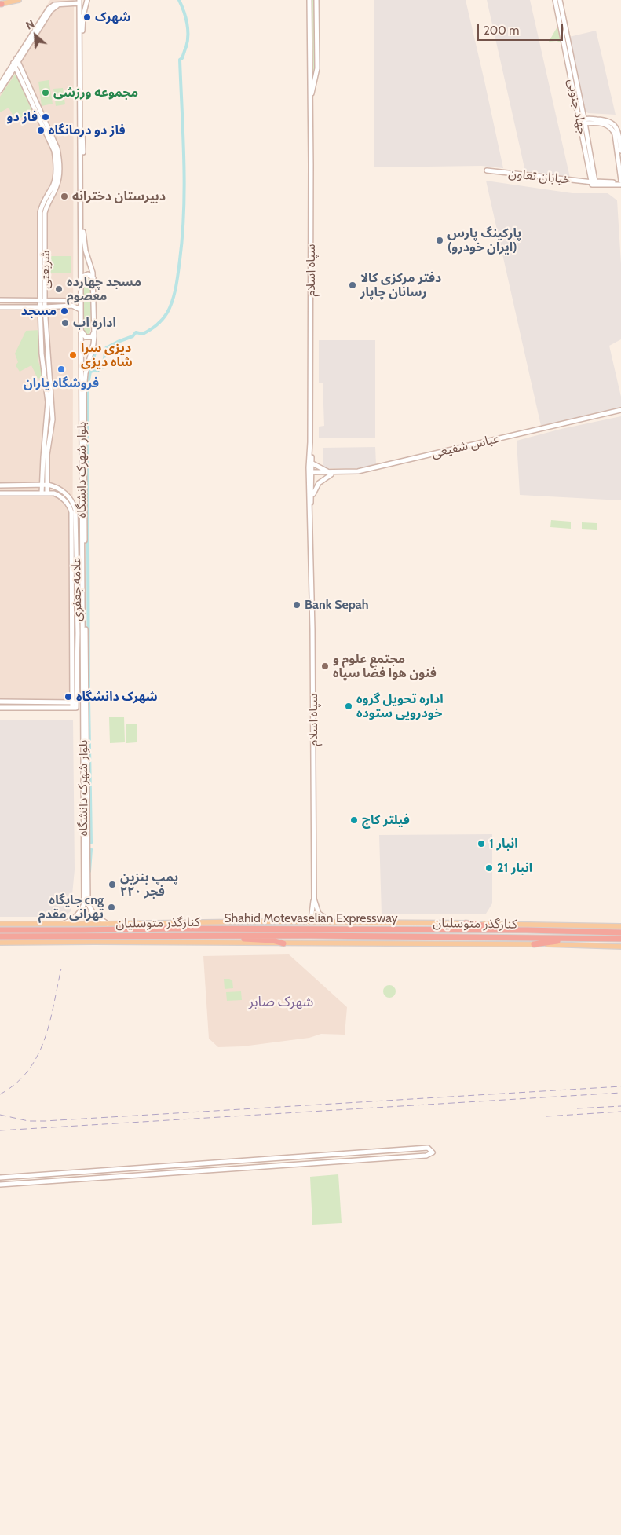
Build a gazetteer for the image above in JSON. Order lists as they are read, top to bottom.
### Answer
{
  "streets": {
    "highway": ["Shahid Motevaselian Expressway"],
    "main road": ["کنارگذر متوسلیان"],
    "street": [
      "جهاد جنوبی",
      "خیابان تعاون",
      "شریعتی",
      "سپاه اسلام",
      "عباس شفیعی",
      "بلوار شهرک دانشگاه",
      "علامه جعفری"
    ]
  },
  "crossings": [
    ["جهاد جنوبی", "خیابان تعاون"],
    ["شریعتی", "علامه جعفری"],
    ["سپاه اسلام", "عباس شفیعی"],
    ["سپاه اسلام", "کنارگذر متوسلیان"]
  ],
  "districts": ["شهرک صابر"],
  "places": [
    "شهرک",
    "مجموعه ورزشی",
    "فاز دو",
    "فاز دو درمانگاه",
    "دبیرستان دخترانه",
    "پارکینگ پارس (ایران خودرو)",
    "دفتر مرکزی کالا رسانان چاپار",
    "مسجد چهارده معصوم",
    "مسجد",
    "اداره اب",
    "دیزی سرا شاه دیزی",
    "فروشگاه یاران",
    "Bank Sepah",
    "مجتمع علوم و فنون هوا فضا سپاه",
    "شهرک دانشگاه",
    "اداره تحویل گروه خودرویی ستوده",
    "فیلتر کاج",
    "انبار 1",
    "انبار 21",
    "پمپ بنزین ۲۲۰ فجر",
    "جایگاه cng تهرانی مقدم"
  ],
  "scale_bar": "200 m",
  "north": "top left"
}
